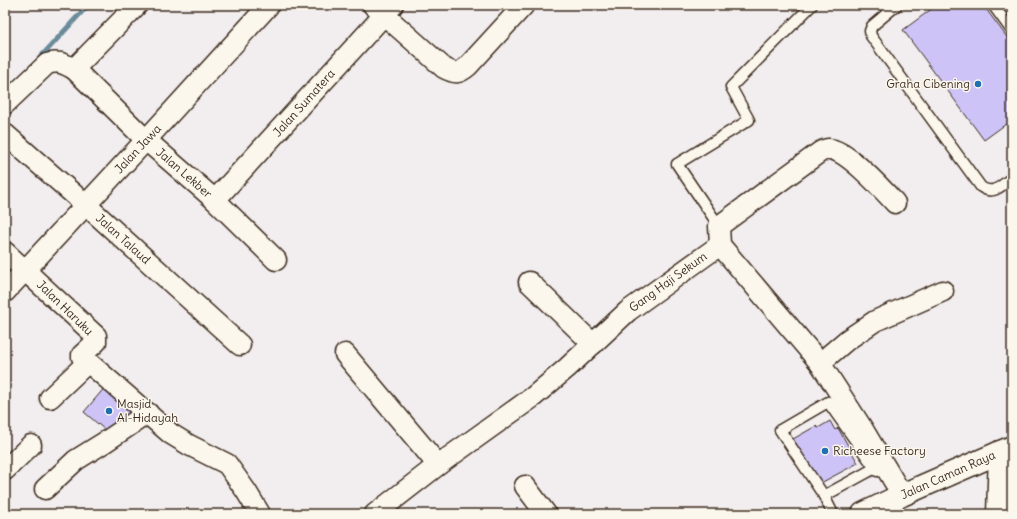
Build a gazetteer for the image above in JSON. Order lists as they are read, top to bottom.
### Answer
{
  "streets": {
    "main road": ["Jalan Caman Raya"],
    "street": [
      "Jalan Sumatera",
      "Jalan Jawa",
      "Jalan Lekber",
      "Jalan Talaud",
      "Gang Haji Sekum",
      "Jalan Haruku"
    ]
  },
  "crossings": [
    ["Jalan Sumatera", "Jalan Lekber"],
    ["Jalan Jawa", "Jalan Lekber"],
    ["Jalan Jawa", "Jalan Talaud"],
    ["Jalan Jawa", "Jalan Haruku"],
    ["Gang Haji Sekum", "Jalan Caman Raya"]
  ],
  "places": ["Graha Cibening", "Masjid Al-Hidayah", "Richeese Factory"]
}
